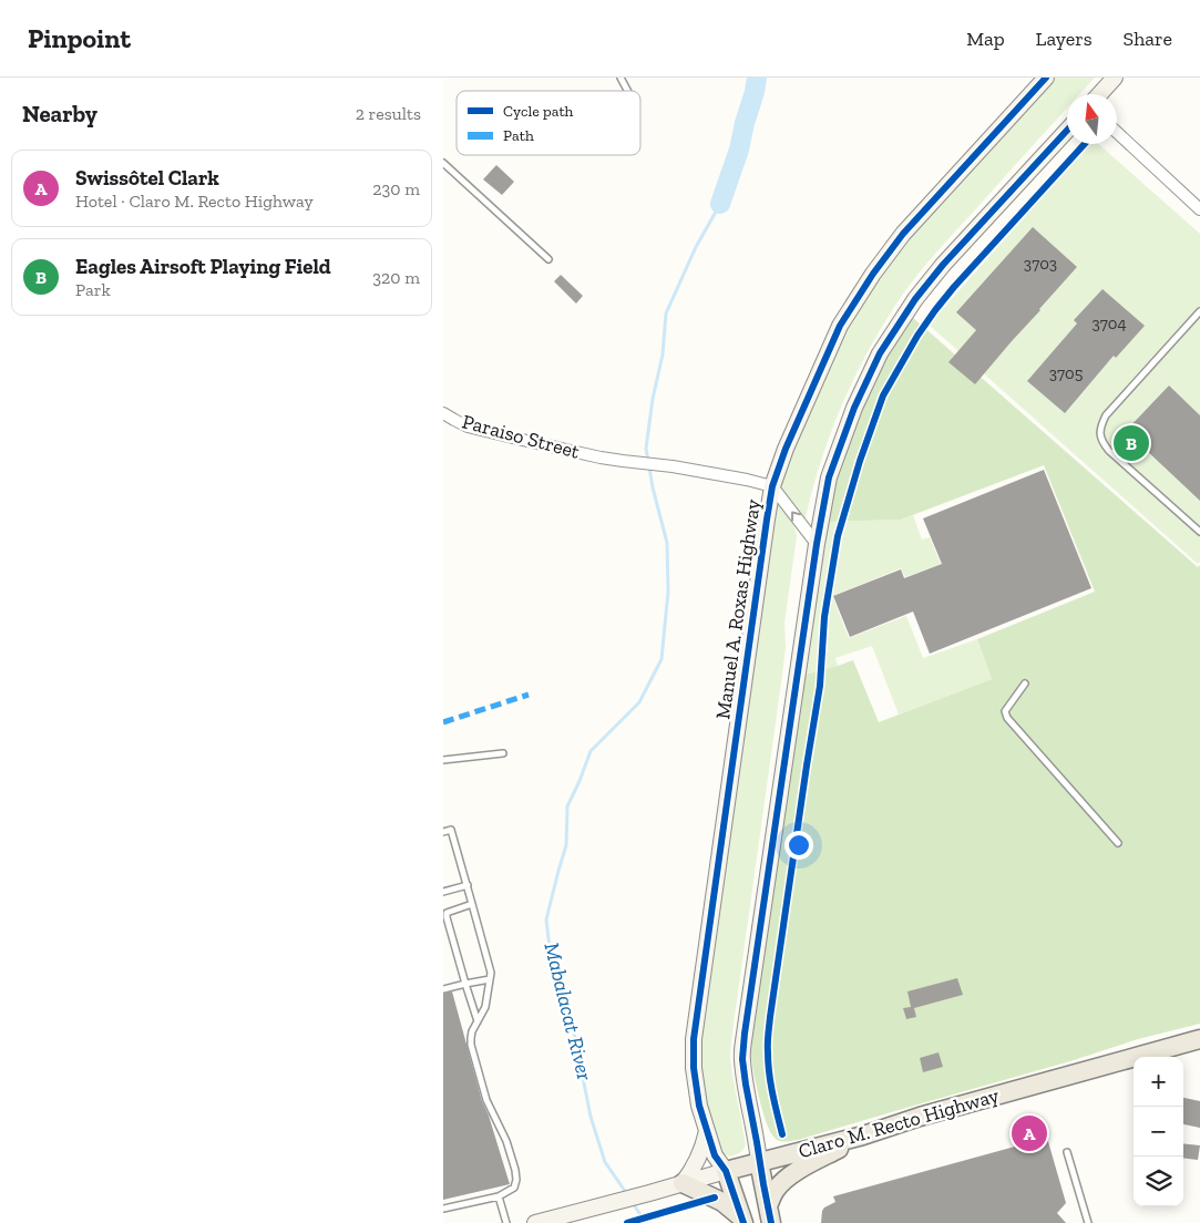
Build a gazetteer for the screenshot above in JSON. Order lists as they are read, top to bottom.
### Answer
{
  "streets": {
    "main road": ["Manuel A. Roxas Highway", "Claro M. Recto Highway"],
    "street": ["Paraiso Street"]
  },
  "crossings": [
    ["Paraiso Street", "Manuel A. Roxas Highway"],
    ["Manuel A. Roxas Highway", "Claro M. Recto Highway"]
  ],
  "water": ["Mabalacat River"],
  "house_numbers": ["3703", "3704", "3705"],
  "legend": ["Cycle path", "Path"],
  "north": "top",
  "page": {
    "header": "Pinpoint",
    "nav": ["Map", "Layers", "Share"],
    "heading": ["Nearby", "2 results"],
    "list": [
      {
        "mark": "A",
        "name": "Swissôtel Clark",
        "note": "Hotel · Claro M. Recto Highway",
        "value": "230 m"
      },
      {
        "mark": "B",
        "name": "Eagles Airsoft Playing Field",
        "note": "Park",
        "value": "320 m"
      }
    ],
    "pins": ["B", "A"],
    "map_buttons": ["+", "−"]
  }
}
